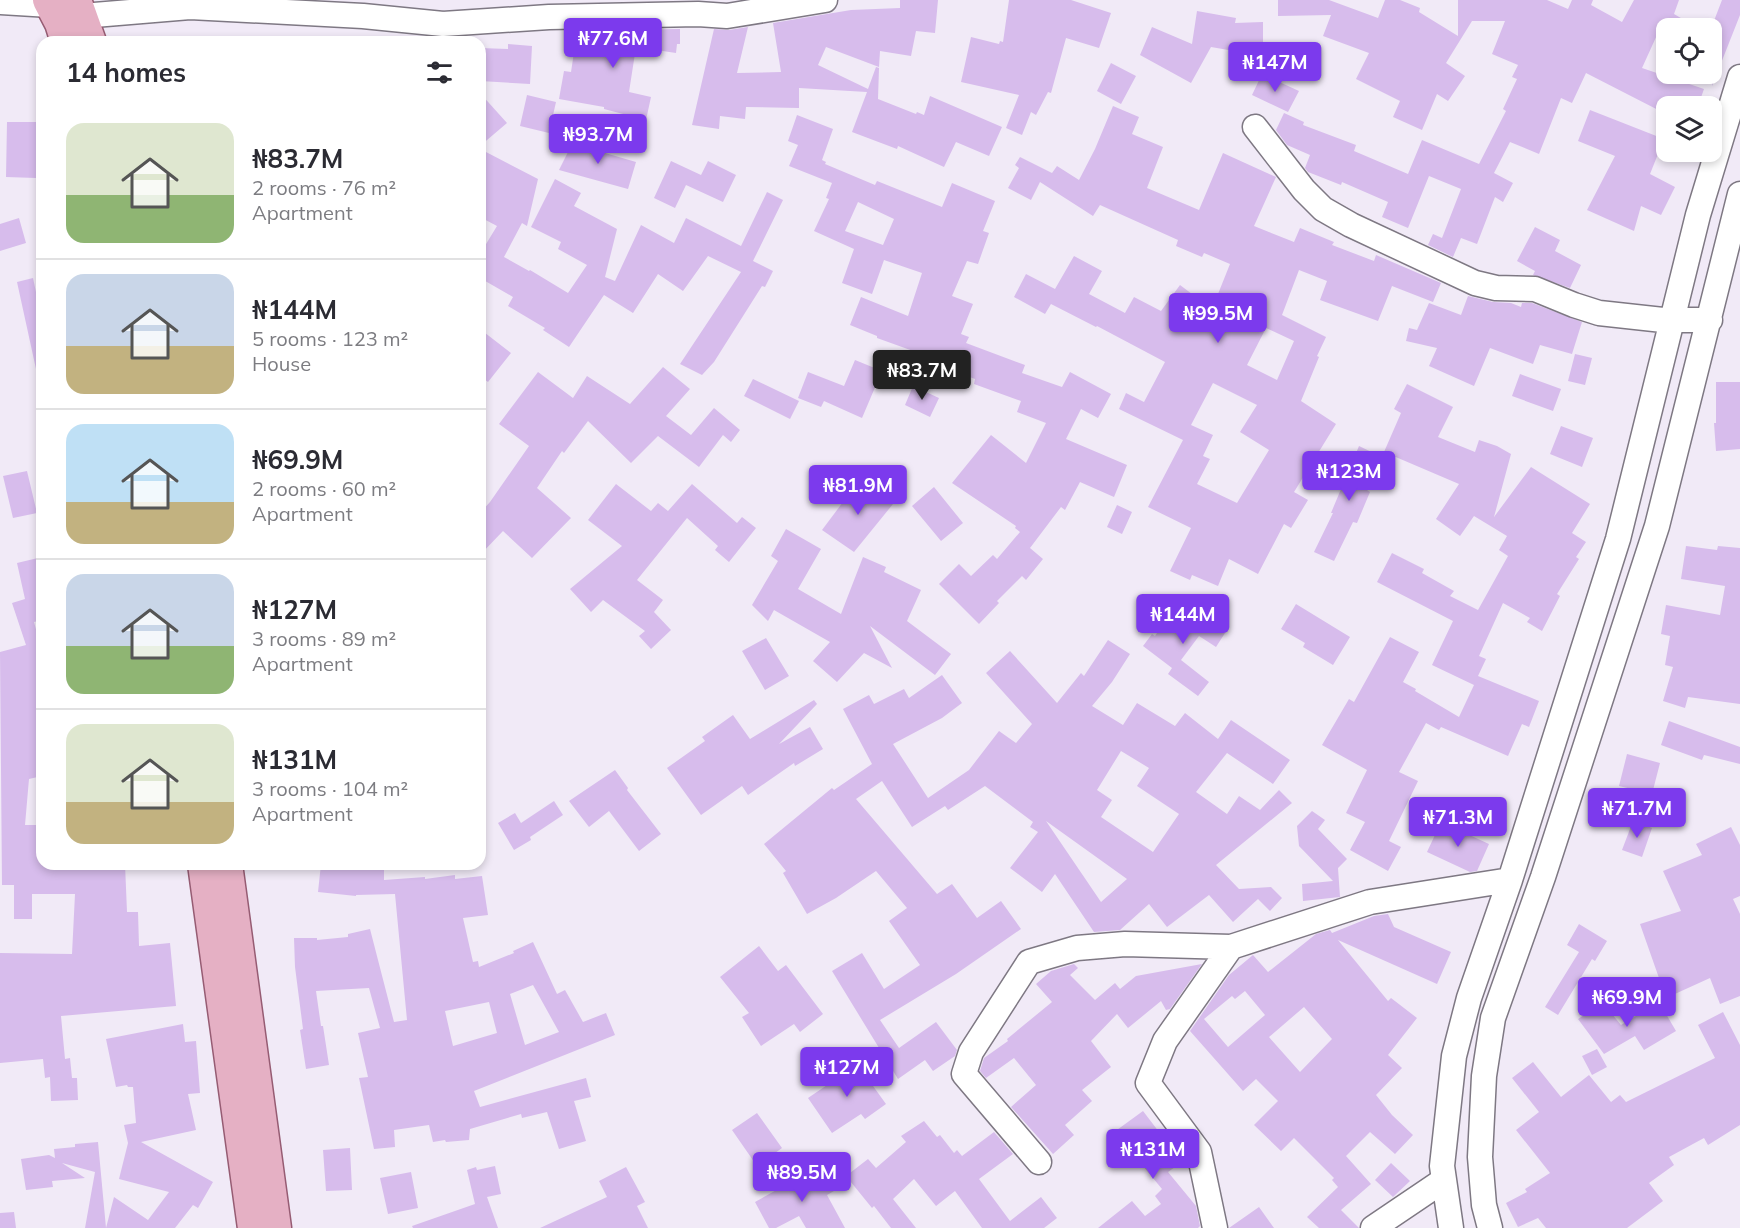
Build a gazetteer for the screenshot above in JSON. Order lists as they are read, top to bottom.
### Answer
{
  "page": {
    "price": [
      "₦77.6M",
      "₦147M",
      "₦93.7M",
      "₦99.5M",
      "₦83.7M",
      "₦123M",
      "₦81.9M",
      "₦144M",
      "₦71.7M",
      "₦71.3M",
      "₦69.9M",
      "₦127M",
      "₦131M",
      "₦89.5M"
    ],
    "heading": "14 homes",
    "list": [
      {
        "name": "₦83.7M",
        "note": "2 rooms · 76 m² · Apartment"
      },
      {
        "name": "₦144M",
        "note": "5 rooms · 123 m² · House"
      },
      {
        "name": "₦69.9M",
        "note": "2 rooms · 60 m² · Apartment"
      },
      {
        "name": "₦127M",
        "note": "3 rooms · 89 m² · Apartment"
      },
      {
        "name": "₦131M",
        "note": "3 rooms · 104 m² · Apartment"
      }
    ]
  }
}
